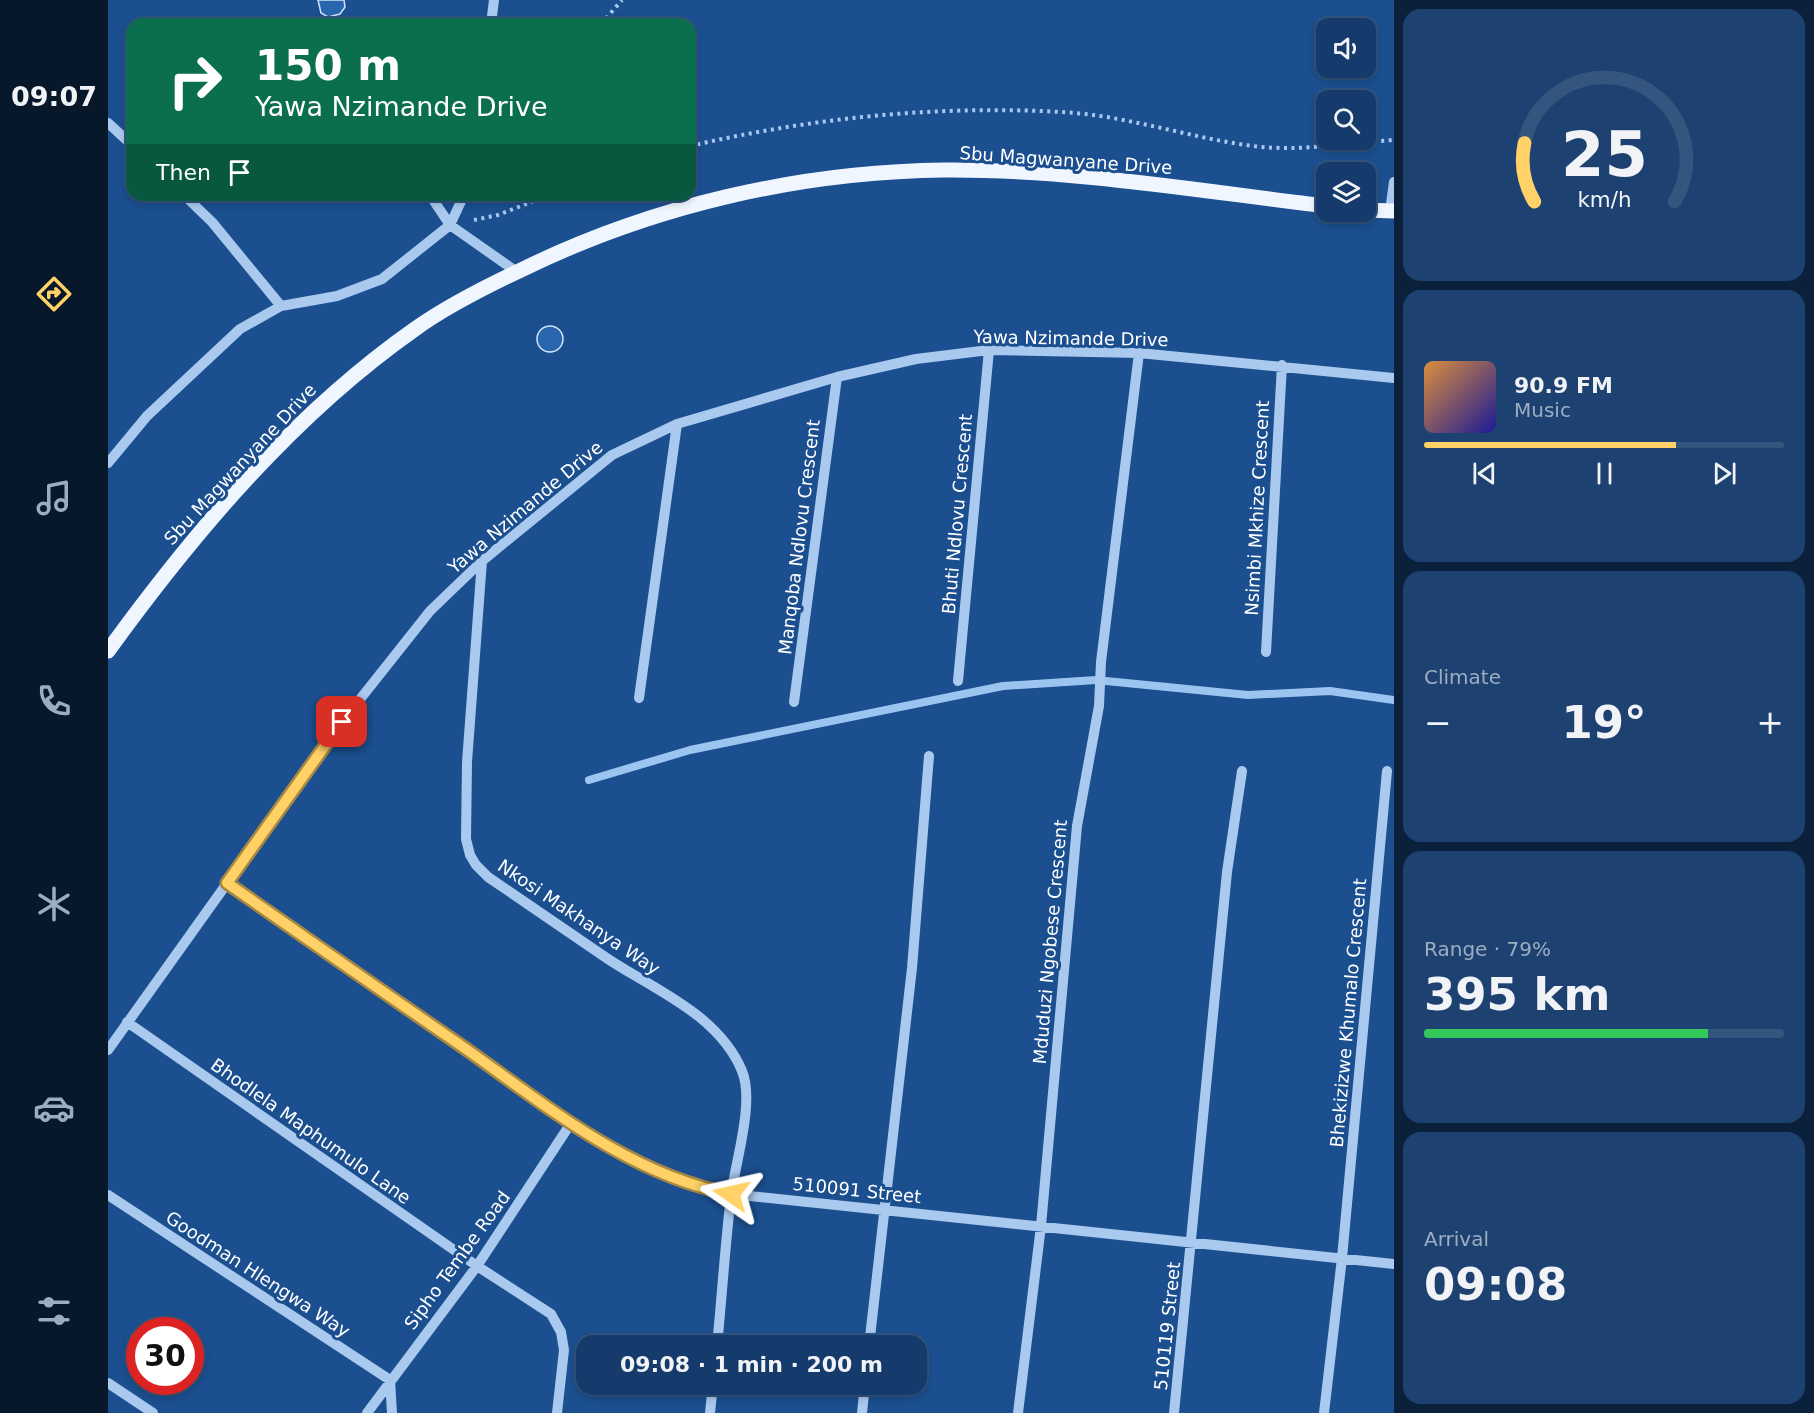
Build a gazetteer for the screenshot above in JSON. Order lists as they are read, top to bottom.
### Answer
{
  "streets": {
    "main road": ["Sbu Magwanyane Drive"],
    "street": [
      "Yawa Nzimande Drive",
      "Nsimbi Mkhize Crescent",
      "Bhuti Ndlovu Crescent",
      "Manqoba Ndlovu Crescent",
      "Nkosi Makhanya Way",
      "Mduduzi Ngobese Crescent",
      "Bhekizizwe Khumalo Crescent",
      "Bhodlela Maphumulo Lane",
      "510091 Street",
      "Sipho Tembe Road",
      "Goodman Hlengwa Way",
      "510119 Street"
    ]
  },
  "crossings": [
    ["Yawa Nzimande Drive", "Nsimbi Mkhize Crescent"],
    ["Yawa Nzimande Drive", "Bhuti Ndlovu Crescent"],
    ["Yawa Nzimande Drive", "Manqoba Ndlovu Crescent"],
    ["Yawa Nzimande Drive", "Nkosi Makhanya Way"],
    ["Yawa Nzimande Drive", "Mduduzi Ngobese Crescent"],
    ["Yawa Nzimande Drive", "Bhodlela Maphumulo Lane"],
    ["Yawa Nzimande Drive", "510091 Street"],
    ["Nkosi Makhanya Way", "510091 Street"],
    ["Mduduzi Ngobese Crescent", "510091 Street"],
    ["Bhekizizwe Khumalo Crescent", "510091 Street"],
    ["Bhodlela Maphumulo Lane", "Sipho Tembe Road"],
    ["510091 Street", "Sipho Tembe Road"],
    ["510091 Street", "510119 Street"],
    ["Sipho Tembe Road", "Goodman Hlengwa Way"]
  ],
  "page": {
    "tabs": "09:07",
    "turn": ["150 m", "Yawa Nzimande Drive"],
    "then": "Then",
    "song": ["90.9 FM", "Music"],
    "tile": [
      "Climate",
      ["Range · 79%", "395 km"],
      ["Arrival", "09:08"]
    ],
    "heat": ["−", "19°", "+"],
    "limit": "30",
    "trip": "09:08 · 1 min · 200 m",
    "gauge": ["25", "km/h"]
  }
}
